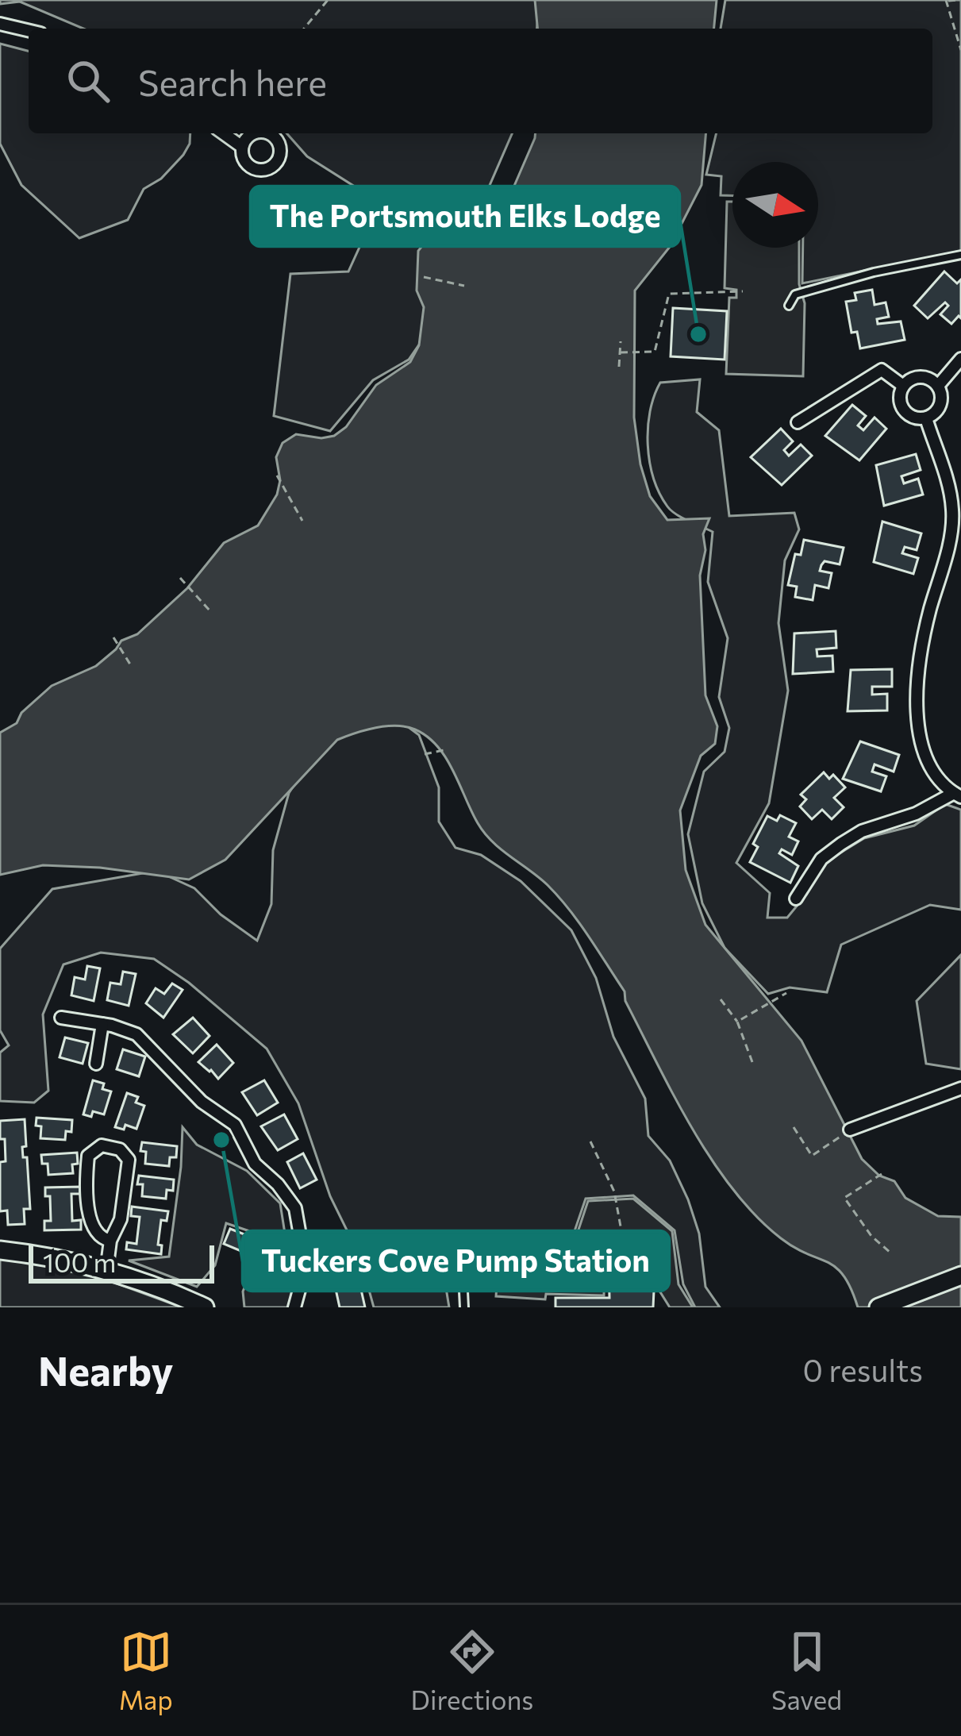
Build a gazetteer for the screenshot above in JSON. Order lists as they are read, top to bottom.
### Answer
{
  "places": ["The Portsmouth Elks Lodge", "Tuckers Cove Pump Station"],
  "scale_bar": "100 m",
  "north": "right",
  "page": {
    "search": "Search here",
    "scale": "100 m",
    "heading": ["Nearby", "0 results"],
    "nav": ["Map", "Directions", "Saved"]
  }
}
